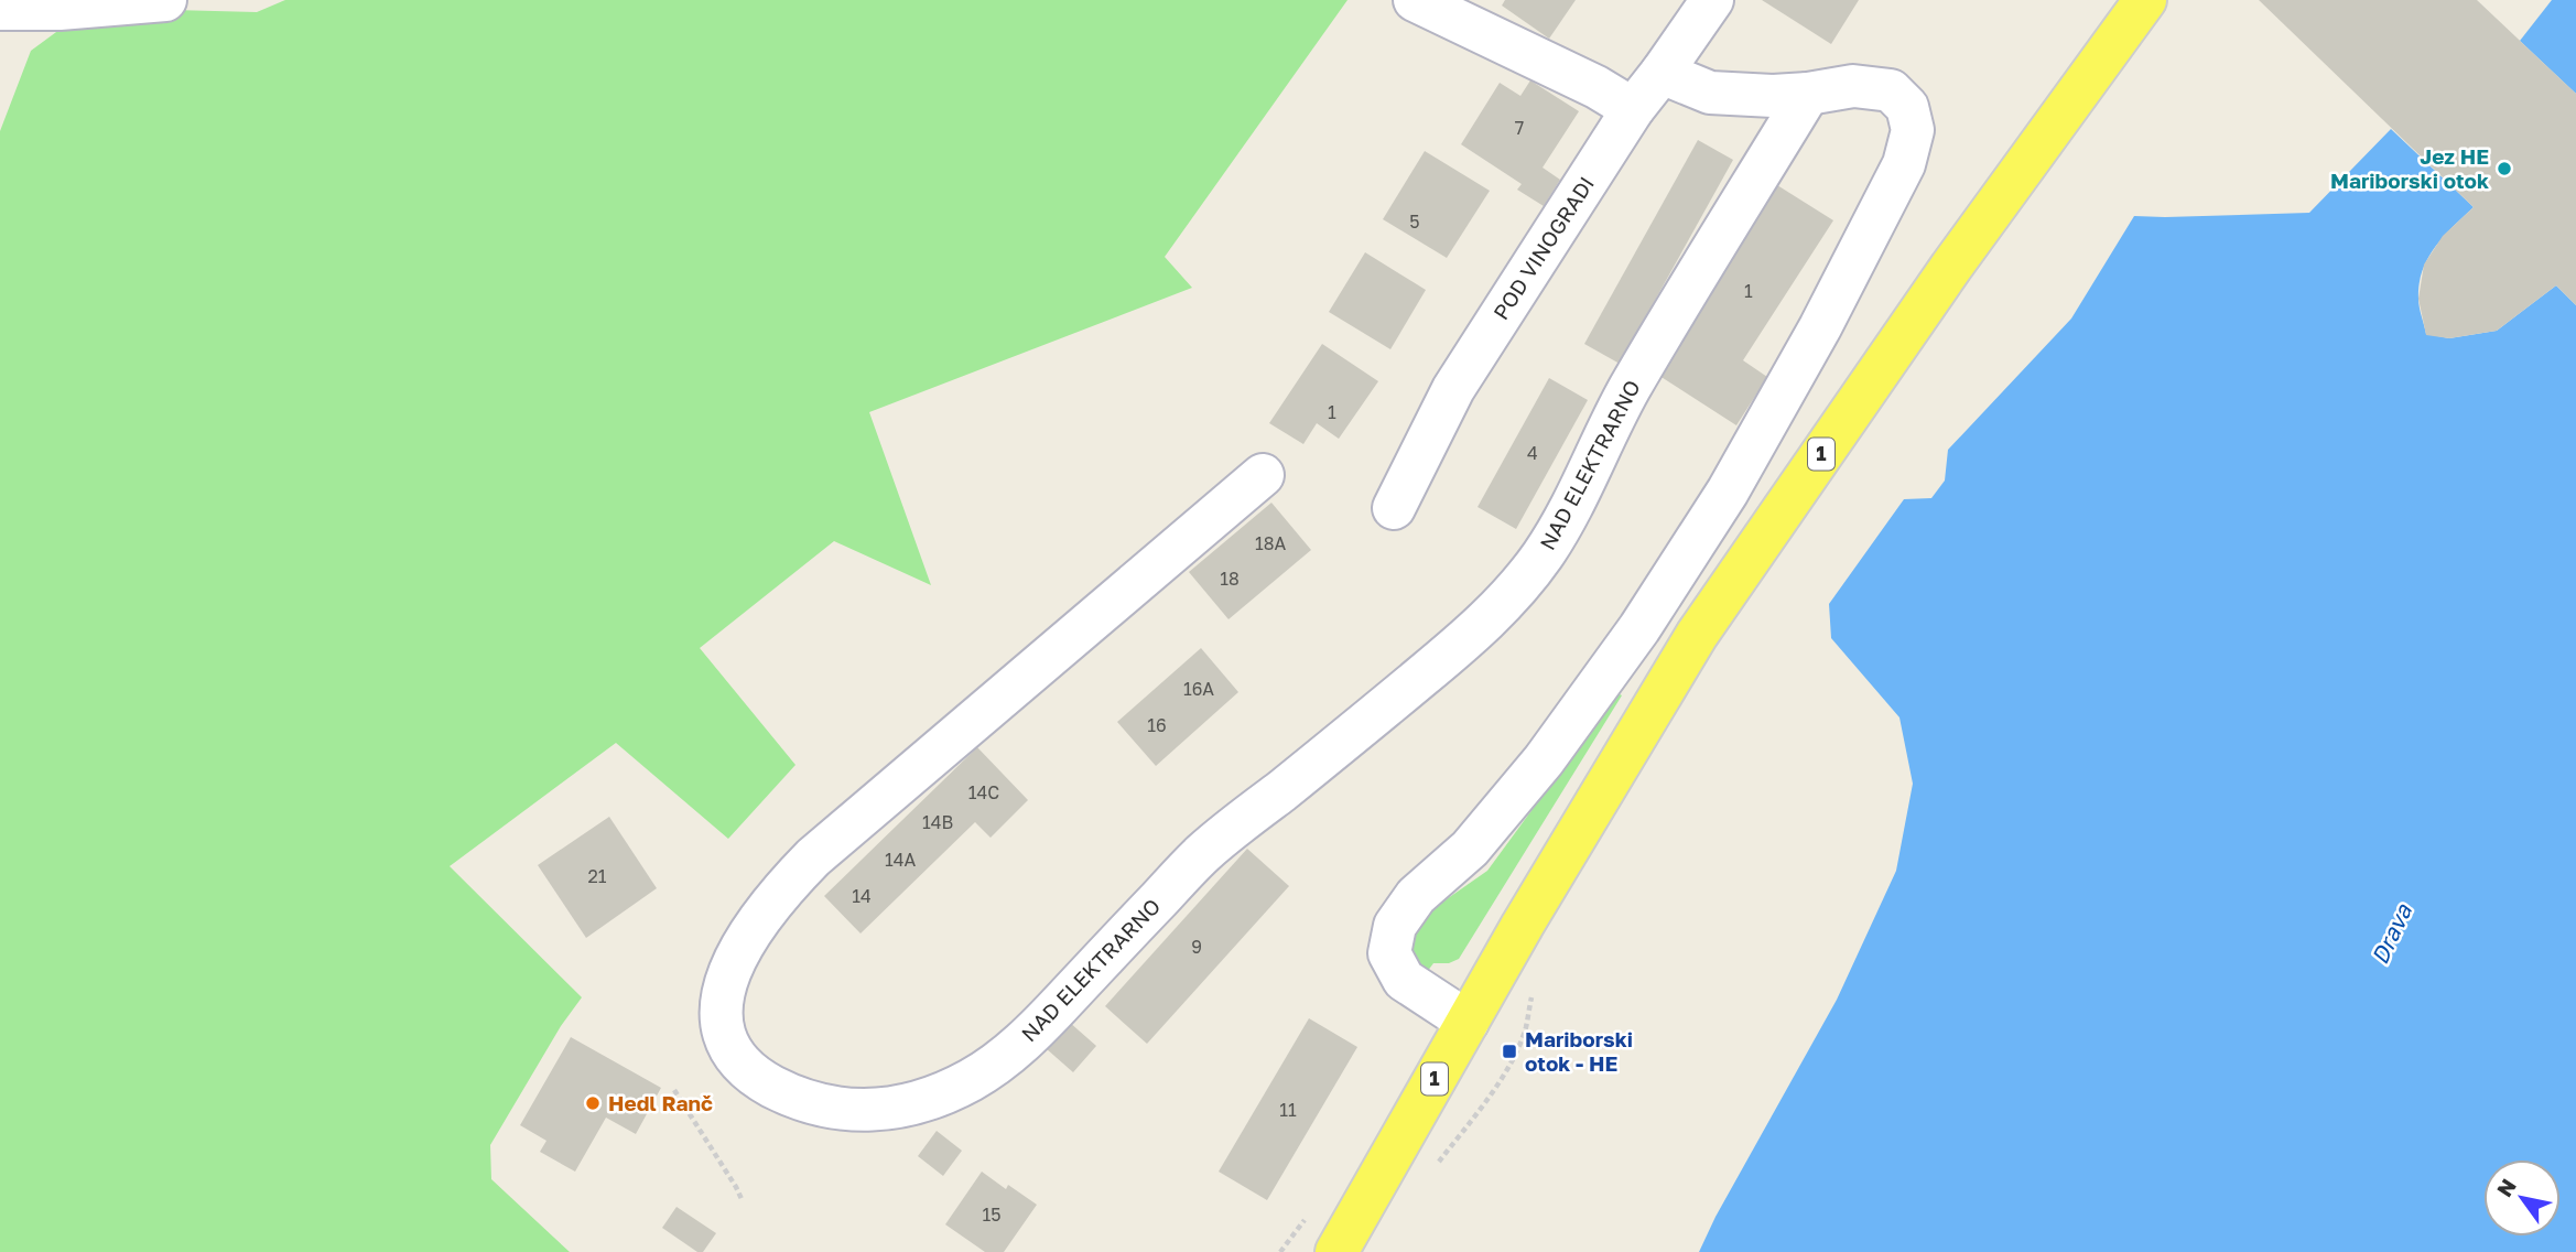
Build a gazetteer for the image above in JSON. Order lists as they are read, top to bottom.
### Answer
{
  "streets": {
    "main road": ["1"],
    "street": ["POD VINOGRADI", "NAD ELEKTRARNO"]
  },
  "water": ["Drava"],
  "places": {
    "other": ["Jez HE Mariborski otok", "Hedl Ranč"],
    "transit": ["Mariborski otok - HE"]
  },
  "house_numbers": [
    "7",
    "5",
    "1",
    "1",
    "4",
    "18A",
    "18",
    "16A",
    "16",
    "14C",
    "14B",
    "14A",
    "21",
    "14",
    "9",
    "11",
    "15"
  ],
  "north": "top left"
}
